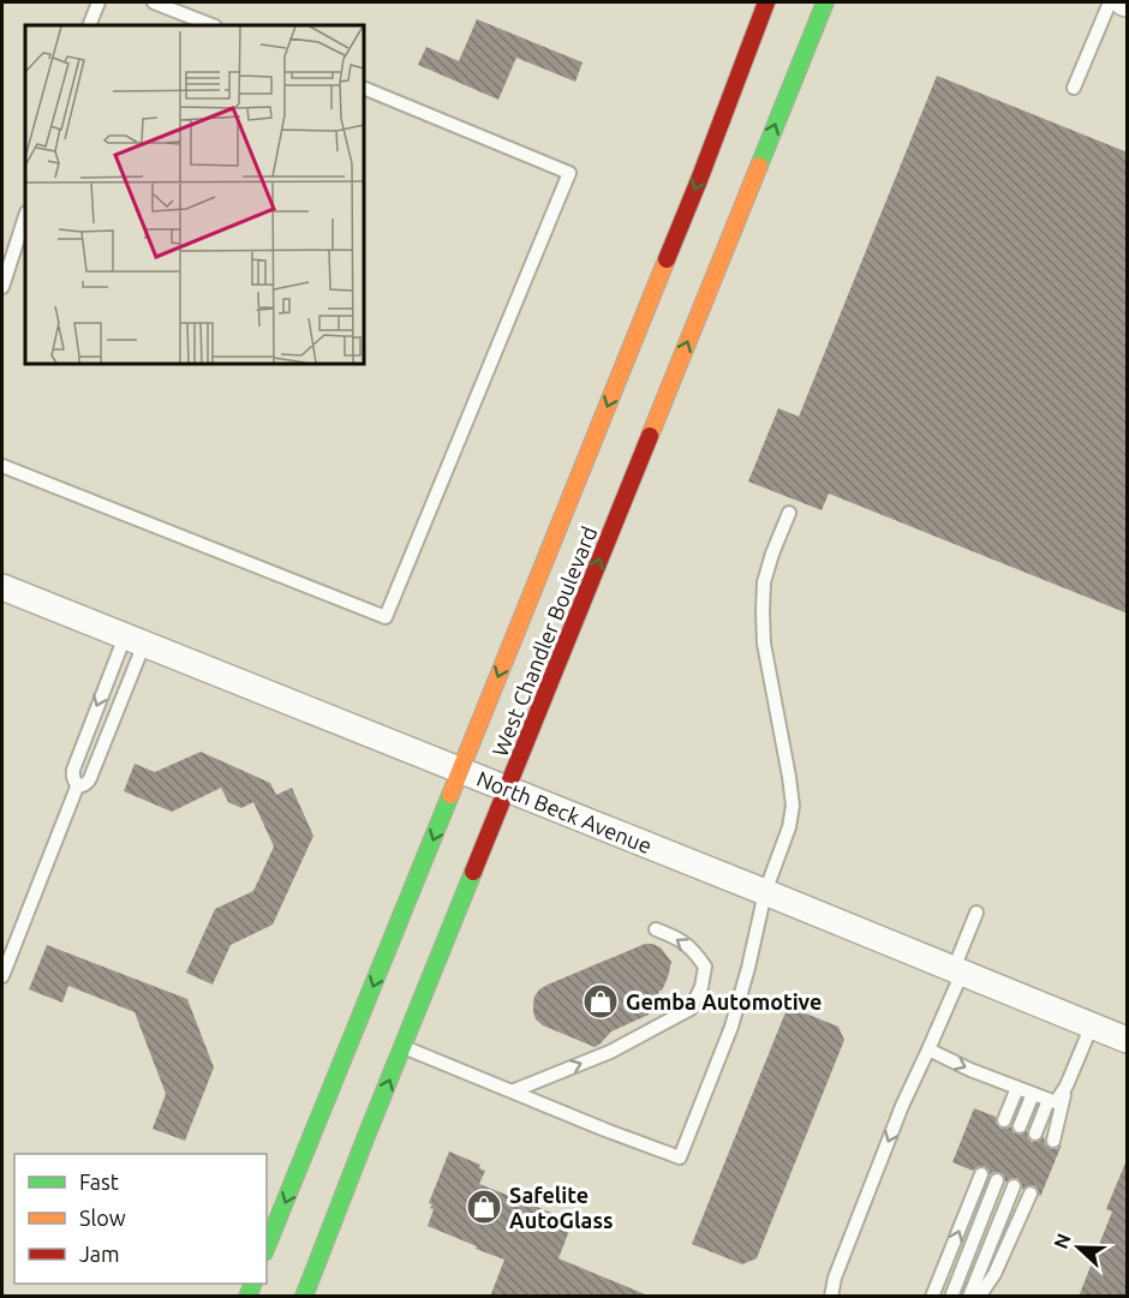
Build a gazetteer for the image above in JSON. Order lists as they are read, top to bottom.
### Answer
{
  "streets": {
    "main road": ["West Chandler Boulevard"],
    "street": ["North Beck Avenue"]
  },
  "crossings": [
    ["West Chandler Boulevard", "North Beck Avenue"]
  ],
  "places": {
    "shop": ["Gemba Automotive", "Safelite AutoGlass"]
  },
  "legend": ["Fast", "Slow", "Jam"],
  "north": "left"
}
